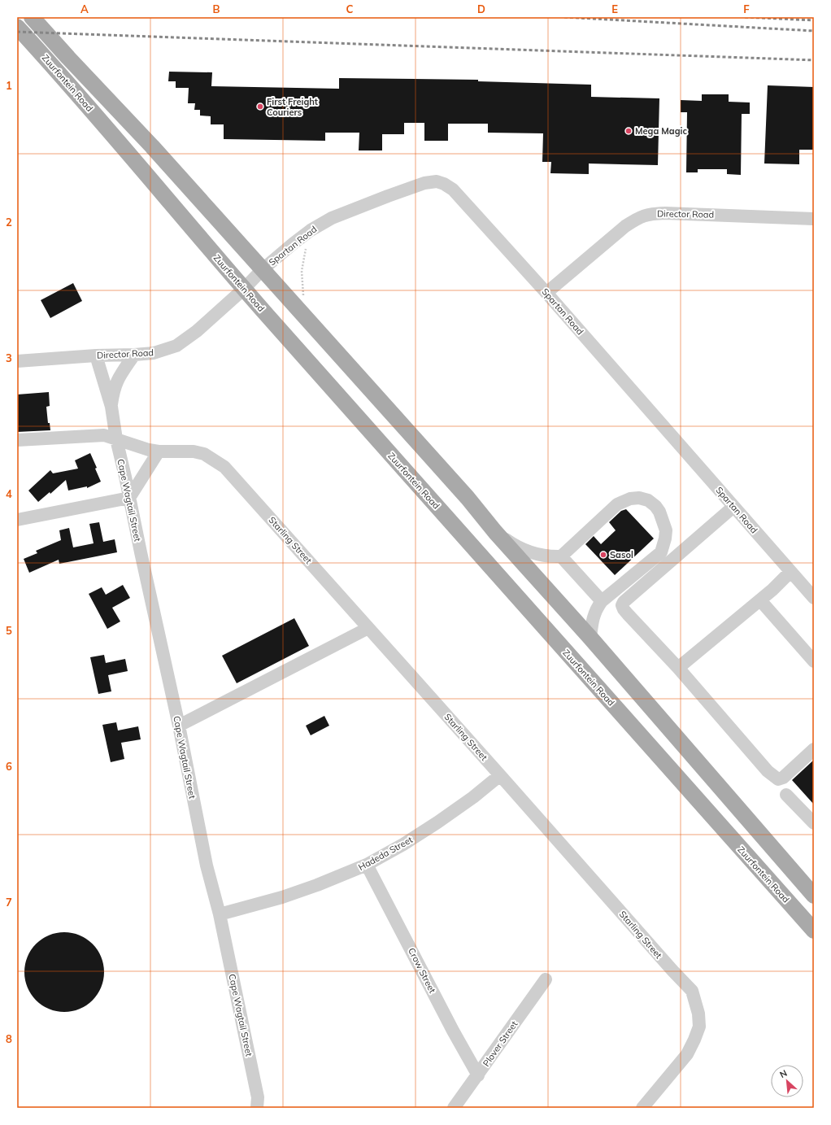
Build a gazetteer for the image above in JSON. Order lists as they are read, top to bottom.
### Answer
{
  "streets": {
    "main road": ["Zuurfontein Road"],
    "street": [
      "Director Road",
      "Spartan Road",
      "Cape Wagtail Street",
      "Starling Street",
      "Hadeda Street",
      "Crow Street",
      "Plover Street"
    ]
  },
  "crossings": [
    ["Zuurfontein Road", "Director Road"],
    ["Zuurfontein Road", "Spartan Road"],
    ["Director Road", "Spartan Road"],
    ["Cape Wagtail Street", "Starling Street"],
    ["Cape Wagtail Street", "Hadeda Street"],
    ["Starling Street", "Hadeda Street"],
    ["Hadeda Street", "Crow Street"],
    ["Crow Street", "Plover Street"]
  ],
  "places": ["First Freight Couriers", "Mega Magic", "Sasol"],
  "north": "top left",
  "grid": {
    "columns": [
      "A",
      "B",
      "C",
      "D",
      "E",
      "F"
    ],
    "rows": [
      "1",
      "2",
      "3",
      "4",
      "5",
      "6",
      "7",
      "8"
    ]
  }
}
